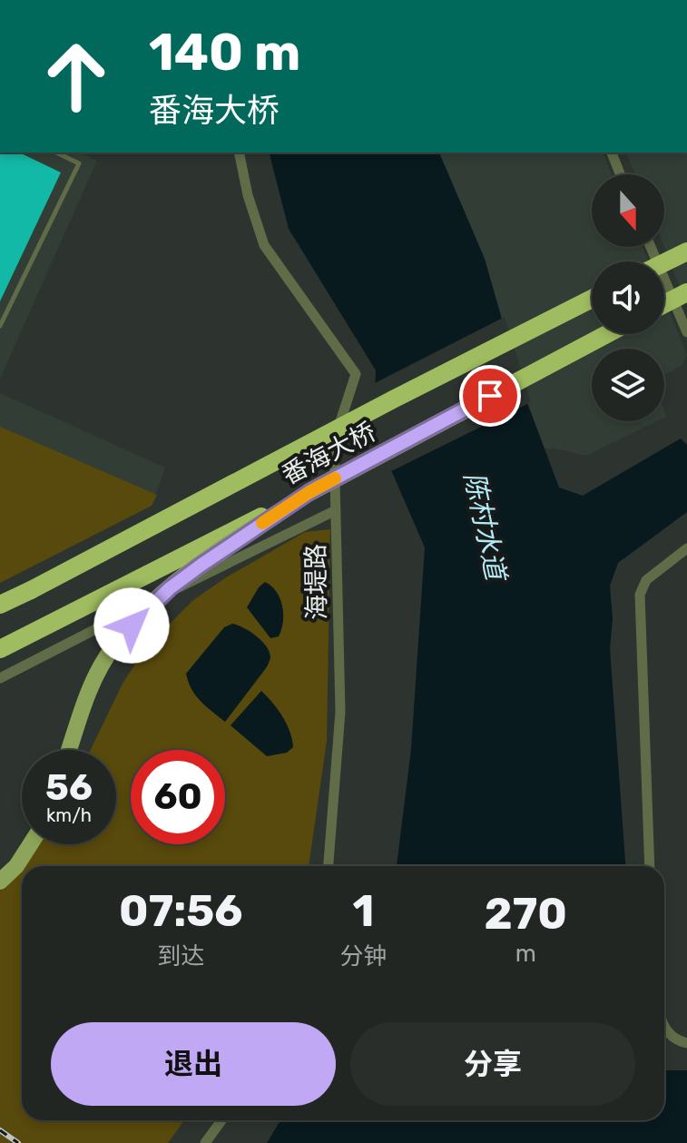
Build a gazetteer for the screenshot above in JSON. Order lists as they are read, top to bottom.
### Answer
{
  "streets": {
    "highway": ["番海大桥"],
    "street": ["海堤路"]
  },
  "water": ["陈村水道"],
  "north": "bottom",
  "page": {
    "turn": ["140 m", "番海大桥"],
    "speed": "56 km/h",
    "limit": "60",
    "eta": [
      "07:56",
      "到达",
      "1",
      "分钟",
      "270",
      "m"
    ],
    "buttons": ["退出", "分享"]
  }
}
